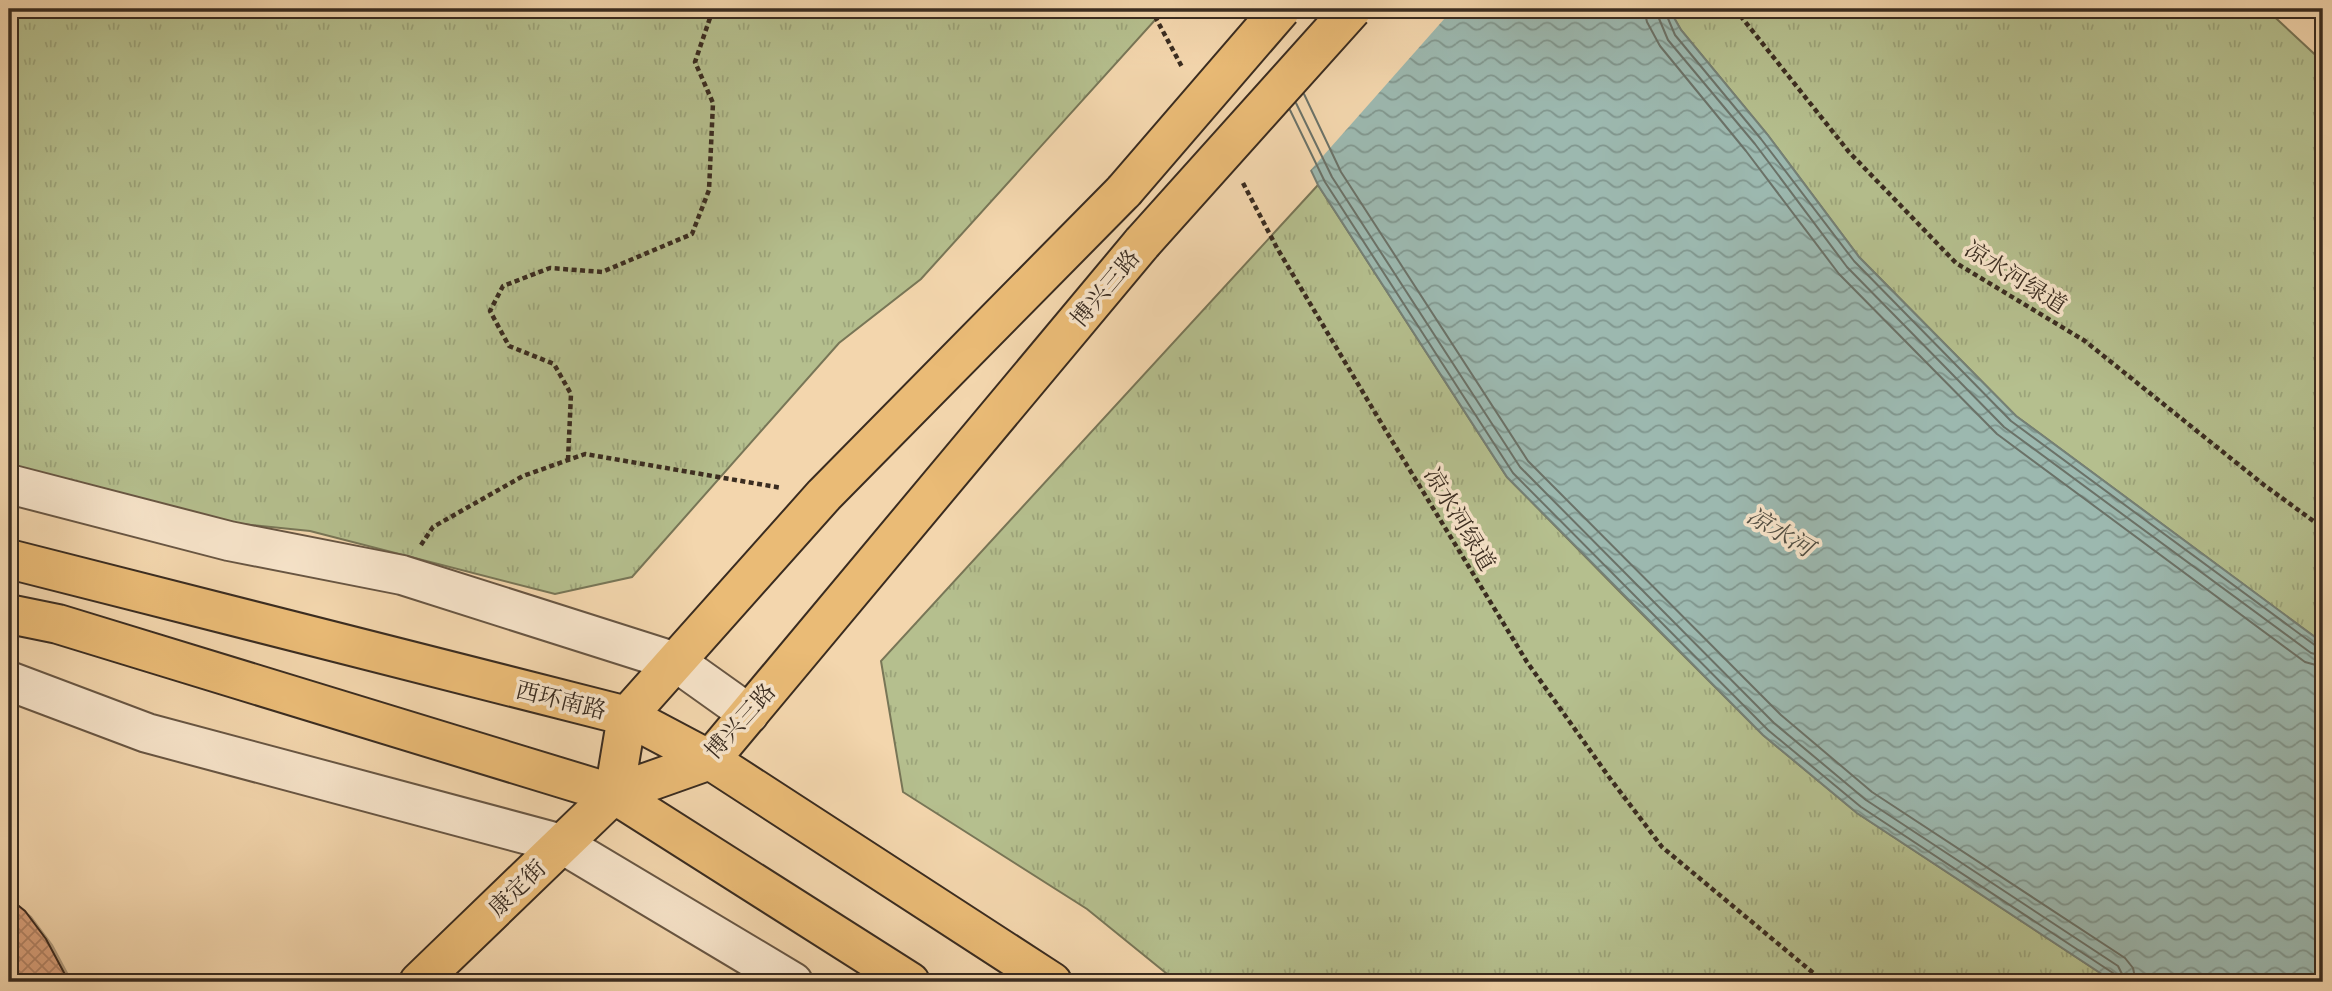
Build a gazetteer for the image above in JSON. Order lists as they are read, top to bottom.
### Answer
{
  "streets": {
    "main road": ["博兴三路", "西环南路", "康定街"],
    "path": ["凉水河绿道"]
  },
  "crossings": [
    ["博兴三路", "西环南路"],
    ["博兴三路", "康定街"]
  ],
  "water": ["凉水河"]
}
